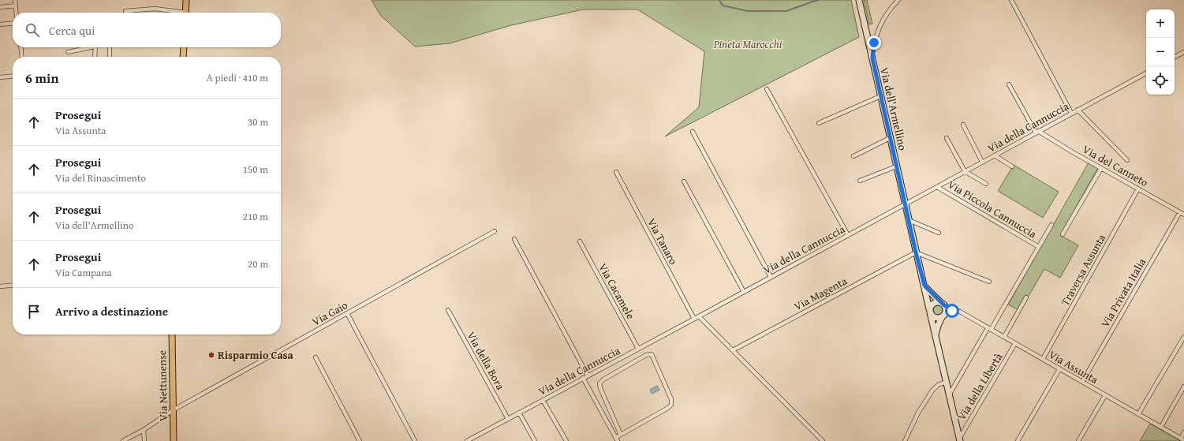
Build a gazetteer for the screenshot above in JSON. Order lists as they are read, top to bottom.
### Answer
{
  "streets": {
    "main road": ["Via Nettunense"],
    "street": [
      "Via dell'Armellino",
      "Via della Cannuccia",
      "Via del Canneto",
      "Via Piccola Cannuccia",
      "Via Tanaro",
      "Traversa Assunta",
      "Via Cacamele",
      "Via Privata Italia",
      "Via Magenta",
      "Via Gaio",
      "Via della Bora",
      "Via Assunta",
      "Via della Libertà"
    ]
  },
  "crossings": [
    ["Via dell'Armellino", "Via della Cannuccia"],
    ["Via dell'Armellino", "Via Magenta"],
    ["Via dell'Armellino", "Via Assunta"],
    ["Via dell'Armellino", "Via della Libertà"],
    ["Via della Cannuccia", "Via del Canneto"],
    ["Via della Cannuccia", "Via Piccola Cannuccia"],
    ["Via della Cannuccia", "Via Tanaro"],
    ["Via della Cannuccia", "Via Cacamele"],
    ["Via della Cannuccia", "Via della Bora"],
    ["Via del Canneto", "Traversa Assunta"],
    ["Via del Canneto", "Via Privata Italia"],
    ["Traversa Assunta", "Via Assunta"],
    ["Via Privata Italia", "Via Assunta"],
    ["Via Gaio", "Via Nettunense"],
    ["Via Assunta", "Via della Libertà"]
  ],
  "parks": ["Pineta Marocchi"],
  "places": ["Risparmio Casa"],
  "page": {
    "map_buttons": ["+", "−"],
    "search": "Cerca qui",
    "heading": ["6 min", "A piedi · 410 m"],
    "list": [
      ["Prosegui", "Via Assunta", "30 m"],
      ["Prosegui", "Via del Rinascimento", "150 m"],
      ["Prosegui", "Via dell'Armellino", "210 m"],
      ["Prosegui", "Via Campana", "20 m"],
      "Arrivo a destinazione"
    ]
  }
}
